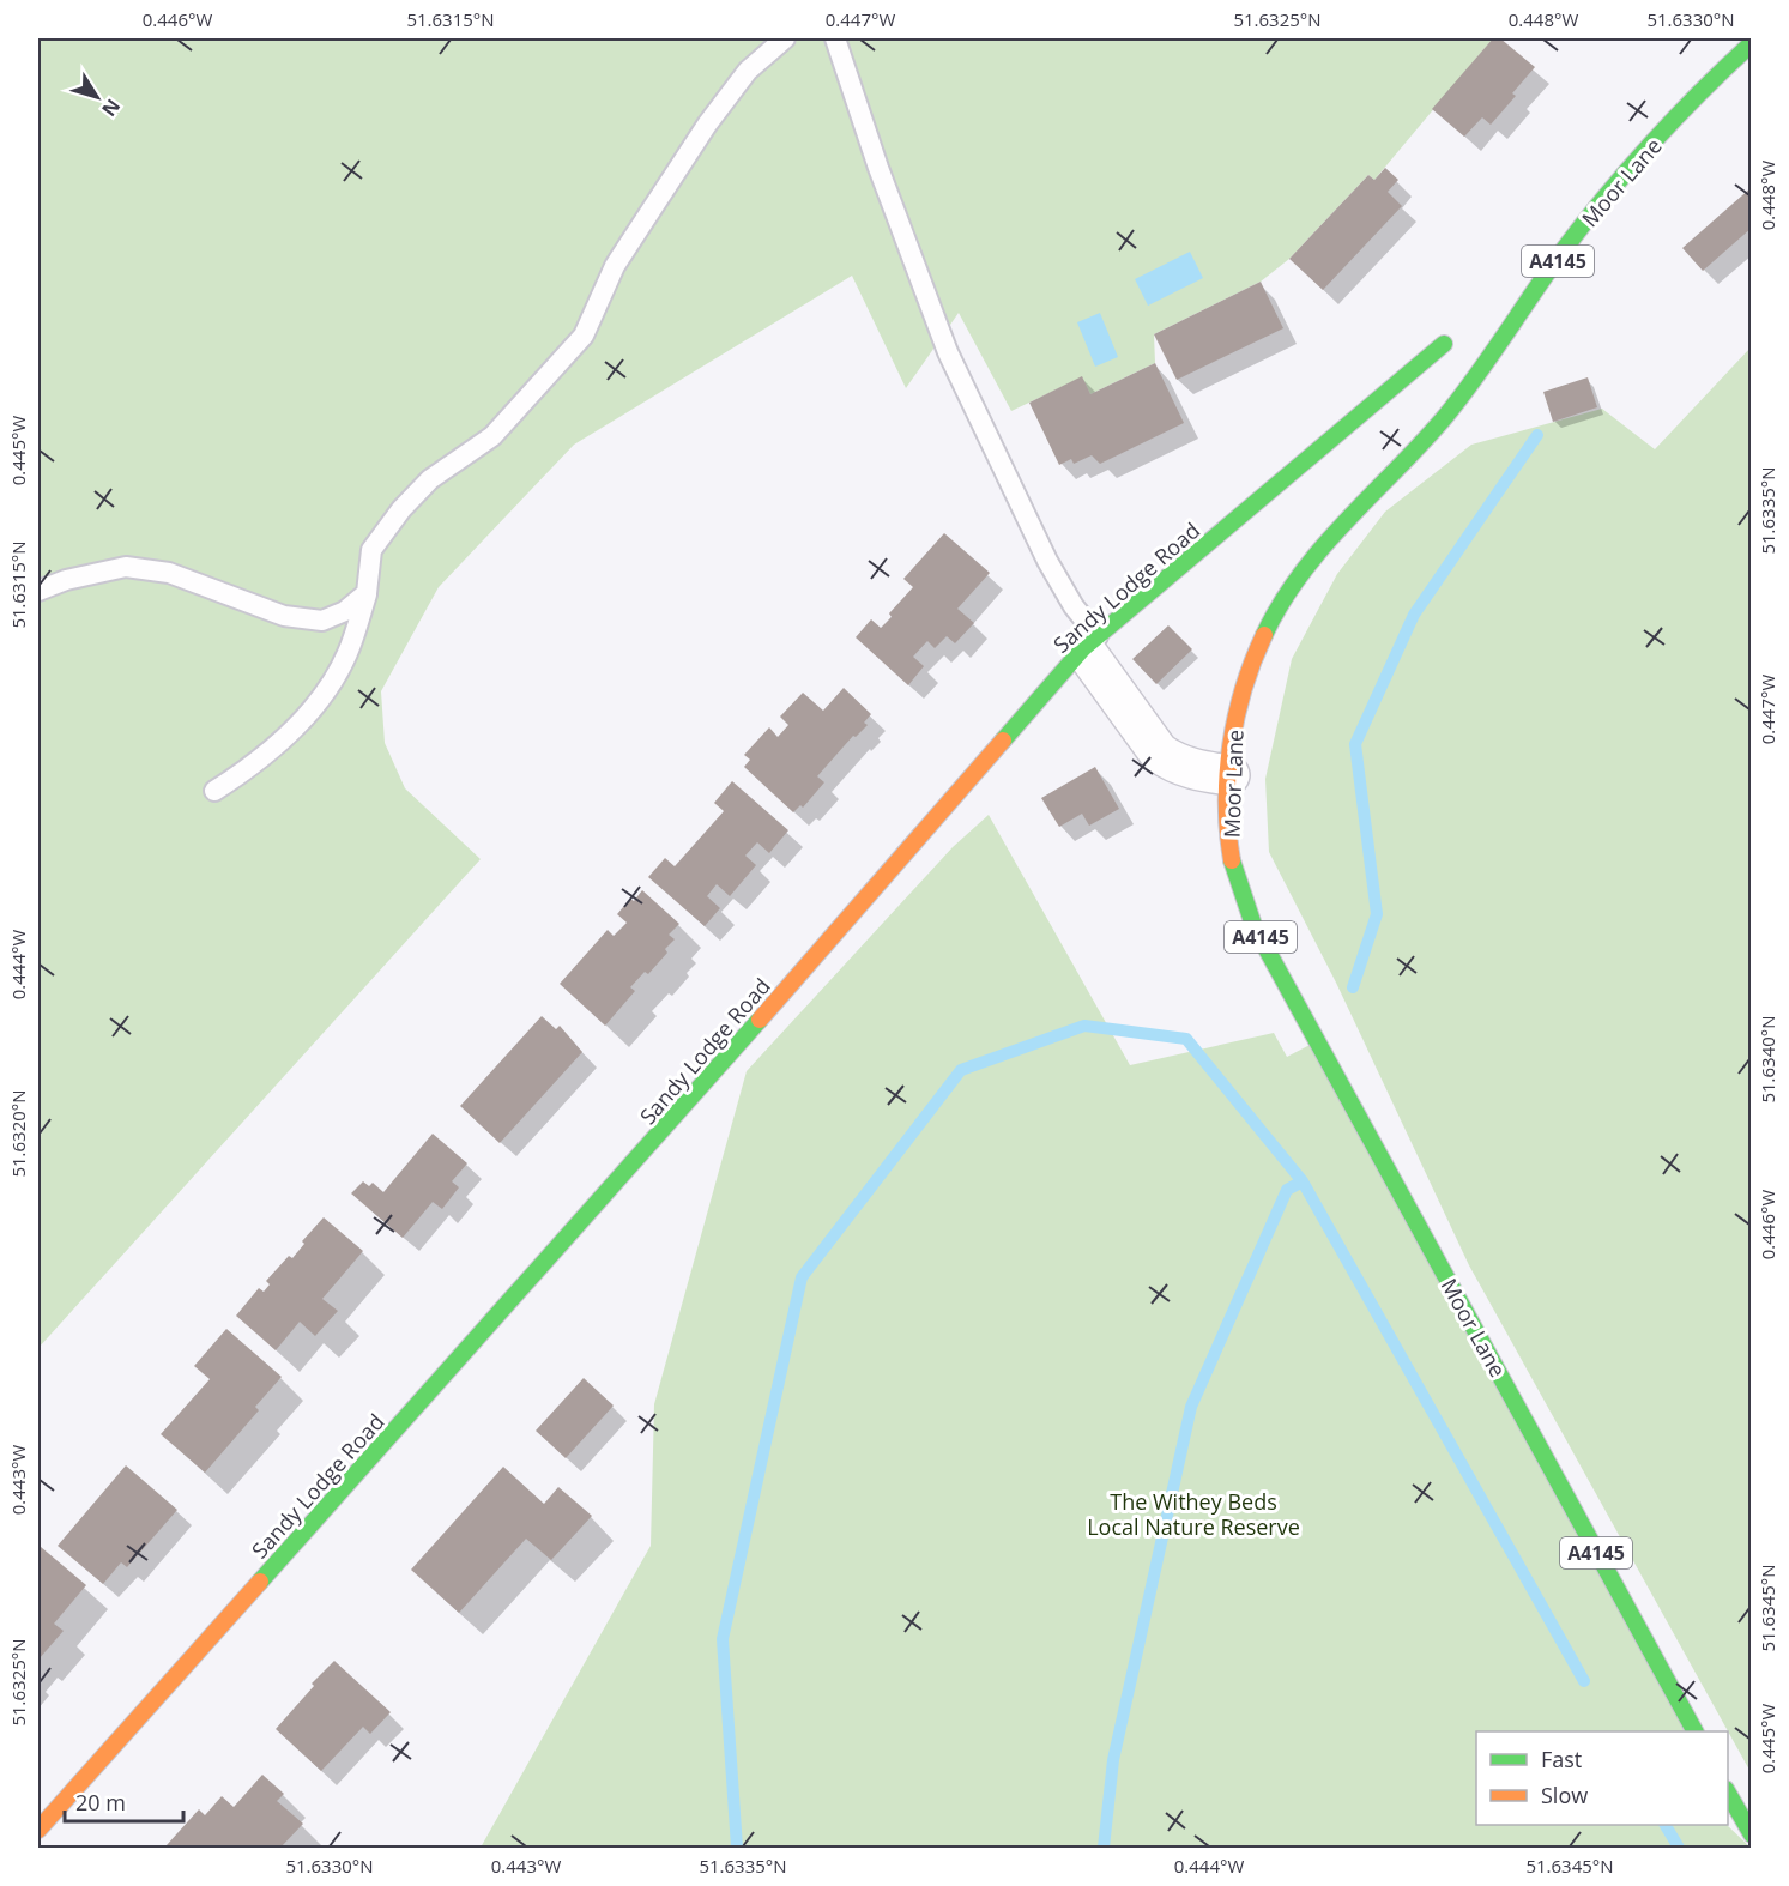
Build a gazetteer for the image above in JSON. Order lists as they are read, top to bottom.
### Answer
{
  "streets": {
    "street": ["Moor Lane", "A4145", "Sandy Lodge Road"]
  },
  "parks": ["The Withey Beds Local Nature Reserve"],
  "legend": ["Fast", "Slow"],
  "scale_bar": "20 m",
  "north": "bottom right",
  "coordinates": [
    "0.446°W",
    "51.6315°N",
    "0.447°W",
    "51.6325°N",
    "0.448°W",
    "51.6330°N",
    "0.445°W",
    "51.6335°N",
    "0.444°W",
    "51.6340°N",
    "51.6320°N",
    "0.443°W",
    "51.6345°N"
  ]
}
